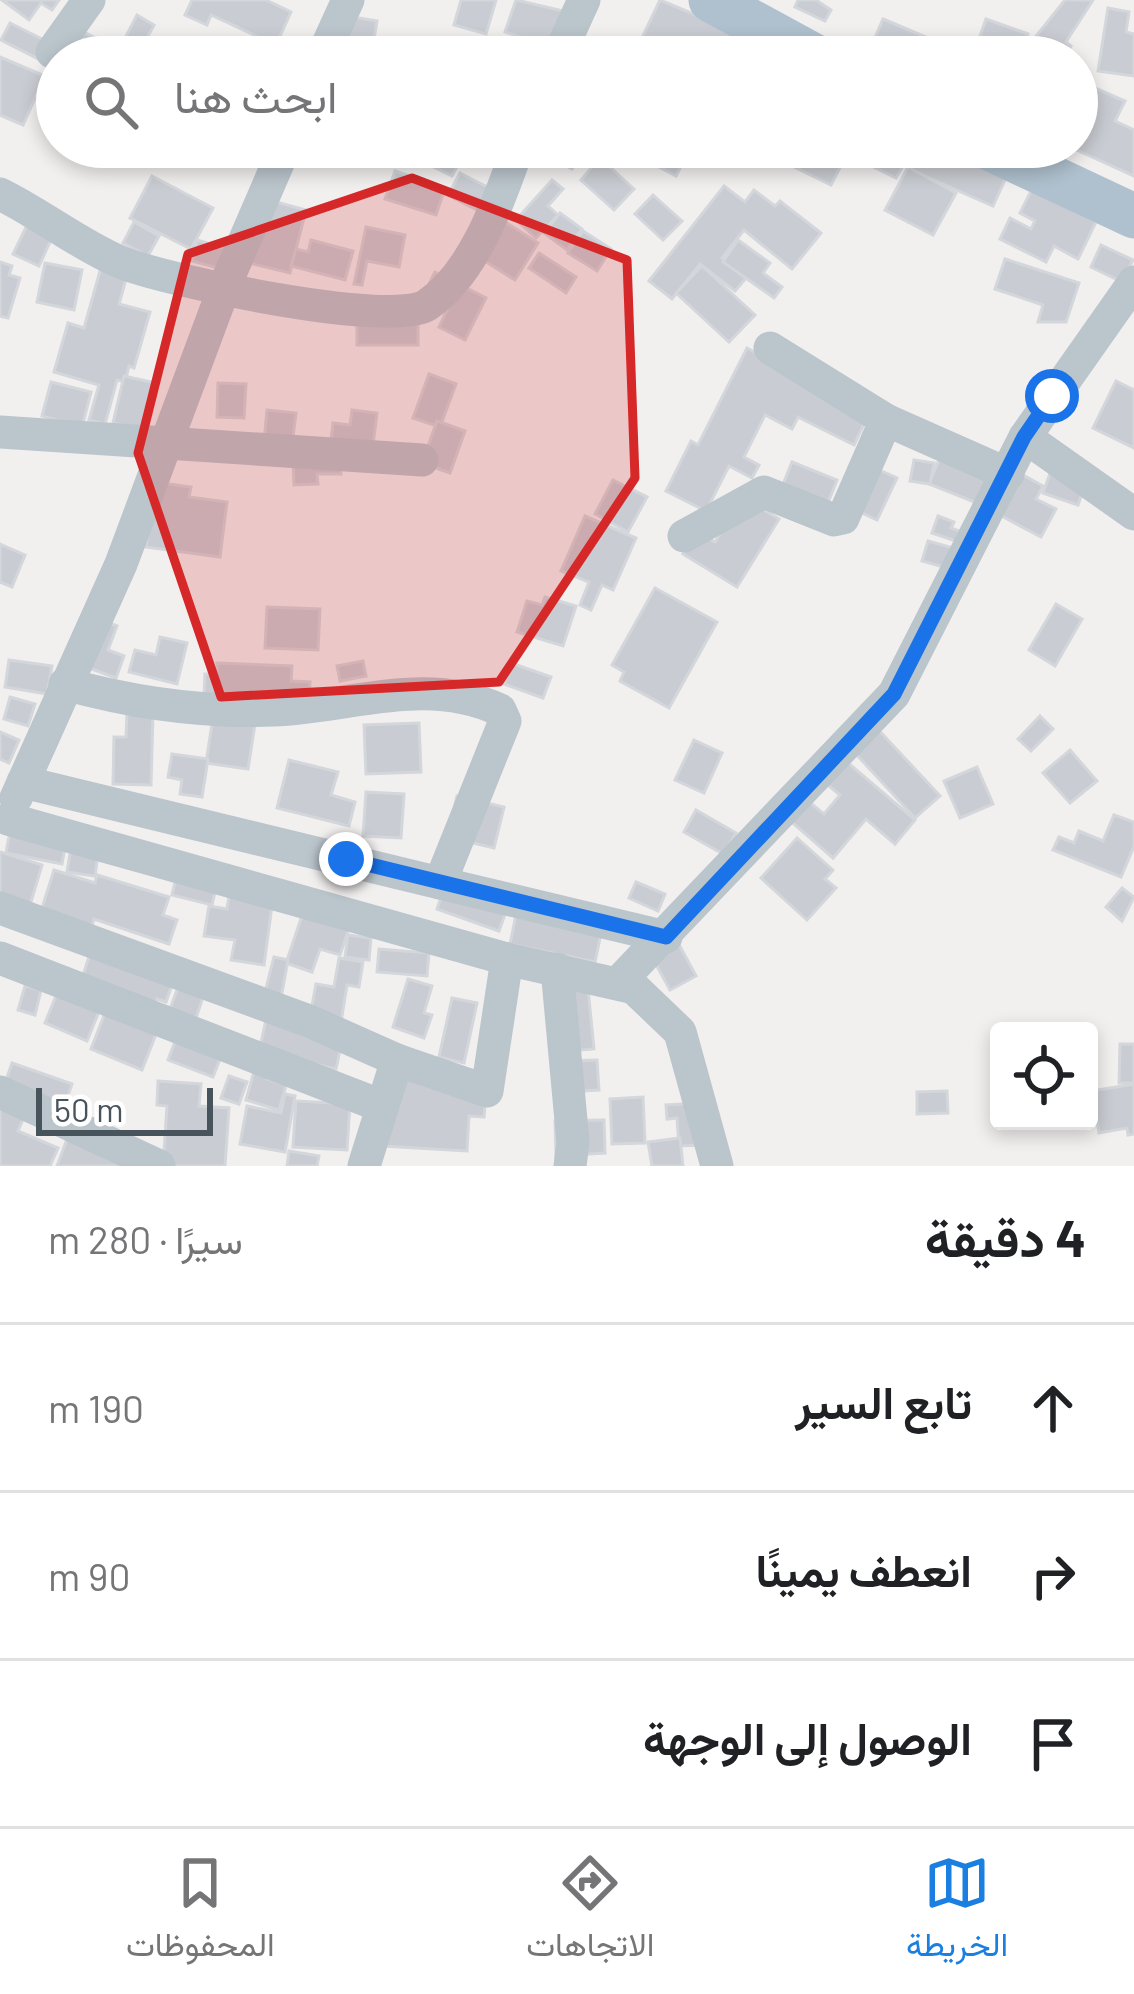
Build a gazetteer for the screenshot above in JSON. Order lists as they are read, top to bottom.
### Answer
{
  "scale_bar": "50 m",
  "page": {
    "search": "ابحث هنا",
    "scale": "50 m",
    "heading": ["4 دقيقة", "سيرًا · 280 m"],
    "list": [
      ["تابع السير", "190 m"],
      ["انعطف يمينًا", "90 m"],
      "الوصول إلى الوجهة"
    ],
    "nav": ["الخريطة", "الاتجاهات", "المحفوظات"]
  }
}
